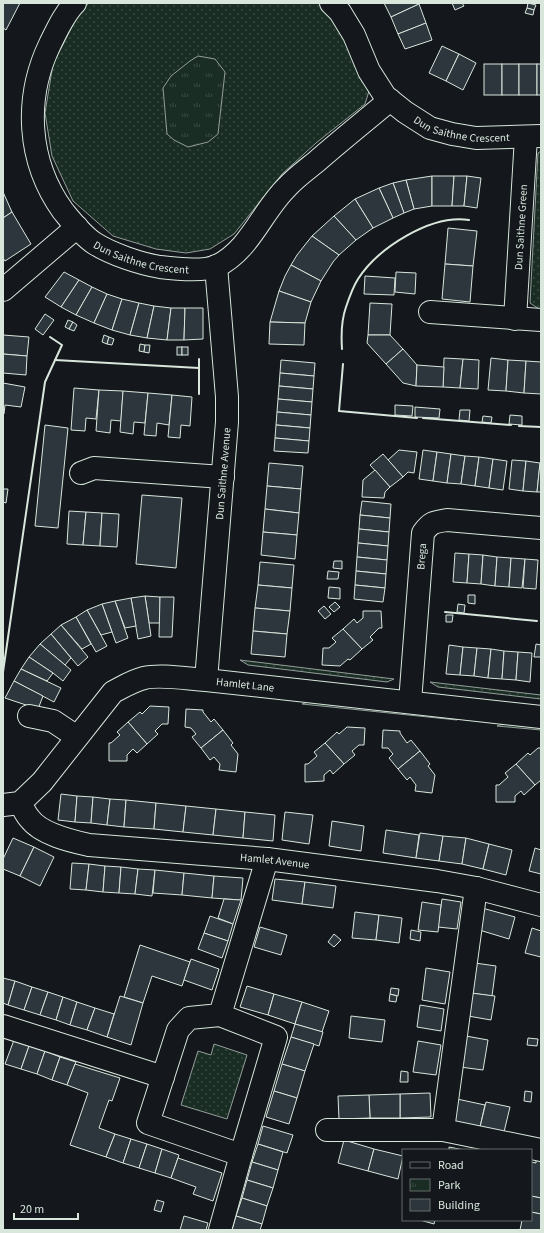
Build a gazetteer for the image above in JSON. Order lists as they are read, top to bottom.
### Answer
{
  "streets": {
    "street": [
      "Dun Saithne Crescent",
      "Dun Saithne Green",
      "Dun Saithne Avenue",
      "Brega",
      "Hamlet Lane",
      "Hamlet Avenue"
    ]
  },
  "crossings": [
    ["Dun Saithne Crescent", "Dun Saithne Green"],
    ["Dun Saithne Crescent", "Dun Saithne Avenue"],
    ["Dun Saithne Avenue", "Hamlet Lane"],
    ["Brega", "Hamlet Lane"],
    ["Hamlet Lane", "Hamlet Avenue"]
  ],
  "legend": ["Road", "Park", "Building"],
  "scale_bar": "20 m"
}
